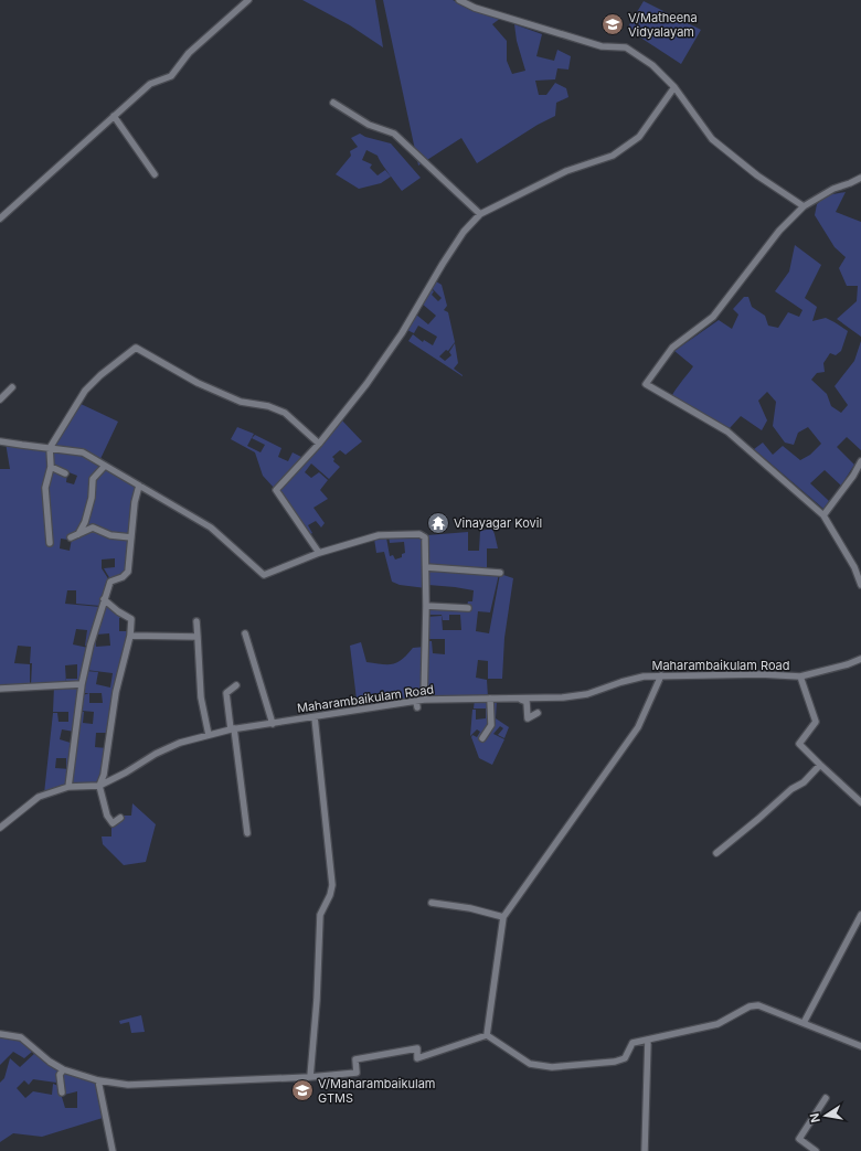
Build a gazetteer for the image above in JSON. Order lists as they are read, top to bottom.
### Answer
{
  "streets": {
    "street": ["Maharambaikulam Road"]
  },
  "places": {
    "school or university": ["V/Matheena Vidyalayam", "V/Maharambaikulam GTMS"],
    "temple": ["Vinayagar Kovil"]
  },
  "north": "left"
}
